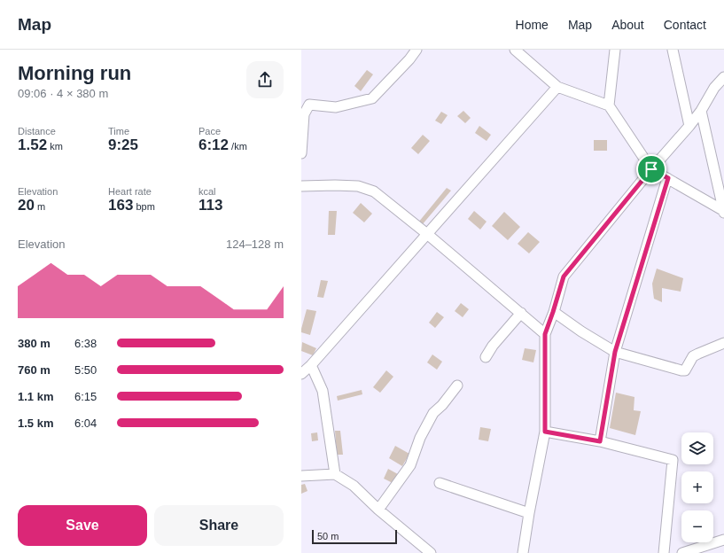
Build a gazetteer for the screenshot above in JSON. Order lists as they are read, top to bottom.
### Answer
{
  "scale_bar": "50 m",
  "page": {
    "header": "Map",
    "nav": [
      "Home",
      "Map",
      "About",
      "Contact"
    ],
    "heading": ["Morning run", "09:06 · 4 × 380 m"],
    "stats": [
      ["Distance", "1.52 km"],
      ["Time", "9:25"],
      ["Pace", "6:12 /km"],
      ["Elevation", "20 m"],
      ["Heart rate", "163 bpm"],
      ["kcal", "113"]
    ],
    "chart": ["Elevation", "124–128 m"],
    "list": [
      {
        "name": "380 m",
        "note": "6:38"
      },
      {
        "name": "760 m",
        "note": "5:50"
      },
      {
        "name": "1.1 km",
        "note": "6:15"
      },
      {
        "name": "1.5 km",
        "note": "6:04"
      }
    ],
    "map_buttons": ["+", "−"],
    "buttons": ["Save", "Share"],
    "scale": "50 m"
  }
}
